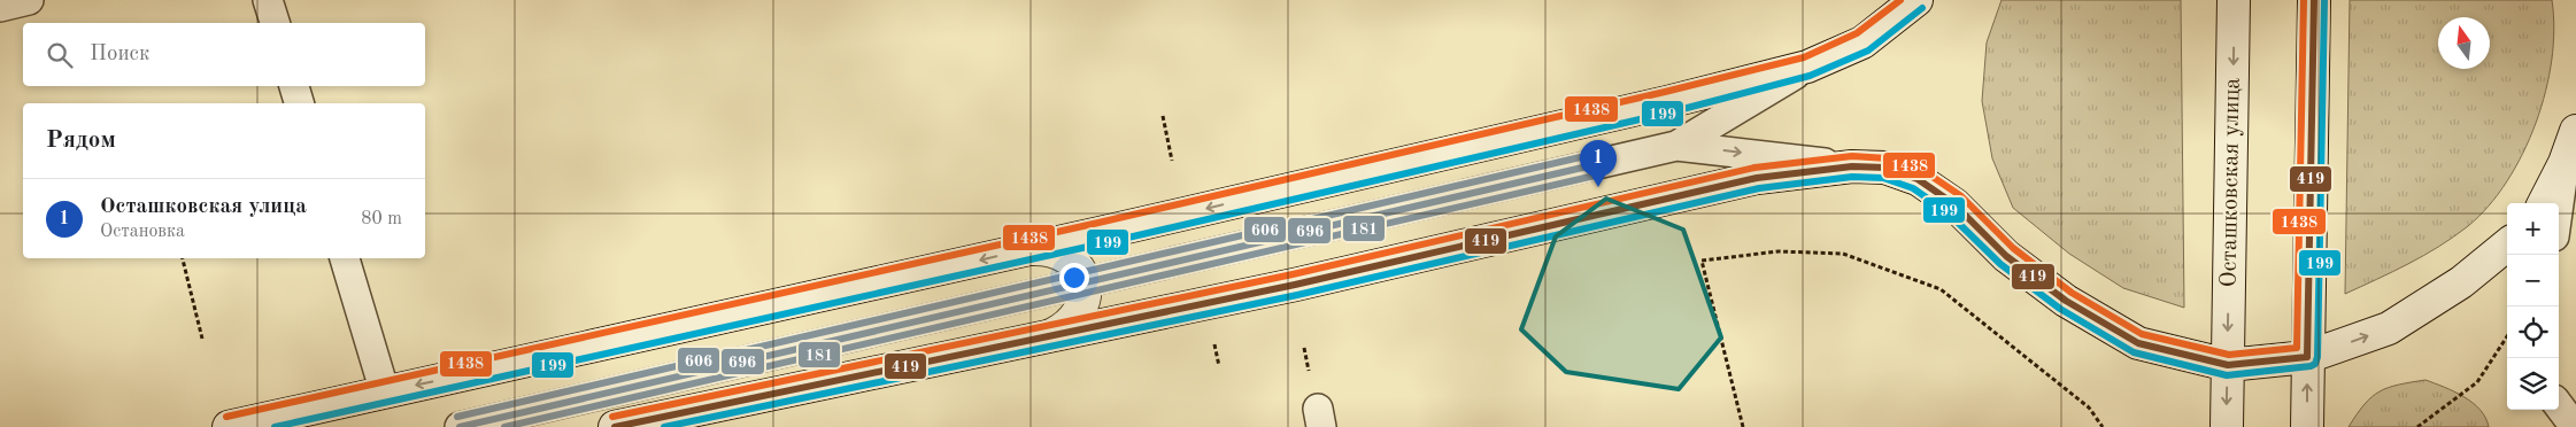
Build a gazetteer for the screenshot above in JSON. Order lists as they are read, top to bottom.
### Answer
{
  "streets": {
    "main road": ["Осташковская улица"]
  },
  "lines": [
    "transit line 419",
    "transit line 199",
    "transit line 1438",
    "transit line 606",
    "transit line 696",
    "transit line 181"
  ],
  "north": "top",
  "page": {
    "search": "Поиск",
    "heading": "Рядом",
    "pins": "1",
    "list": [
      {
        "mark": "1",
        "name": "Осташковская улица",
        "note": "Остановка",
        "value": "80 m"
      }
    ],
    "map_buttons": ["+", "−"]
  }
}
